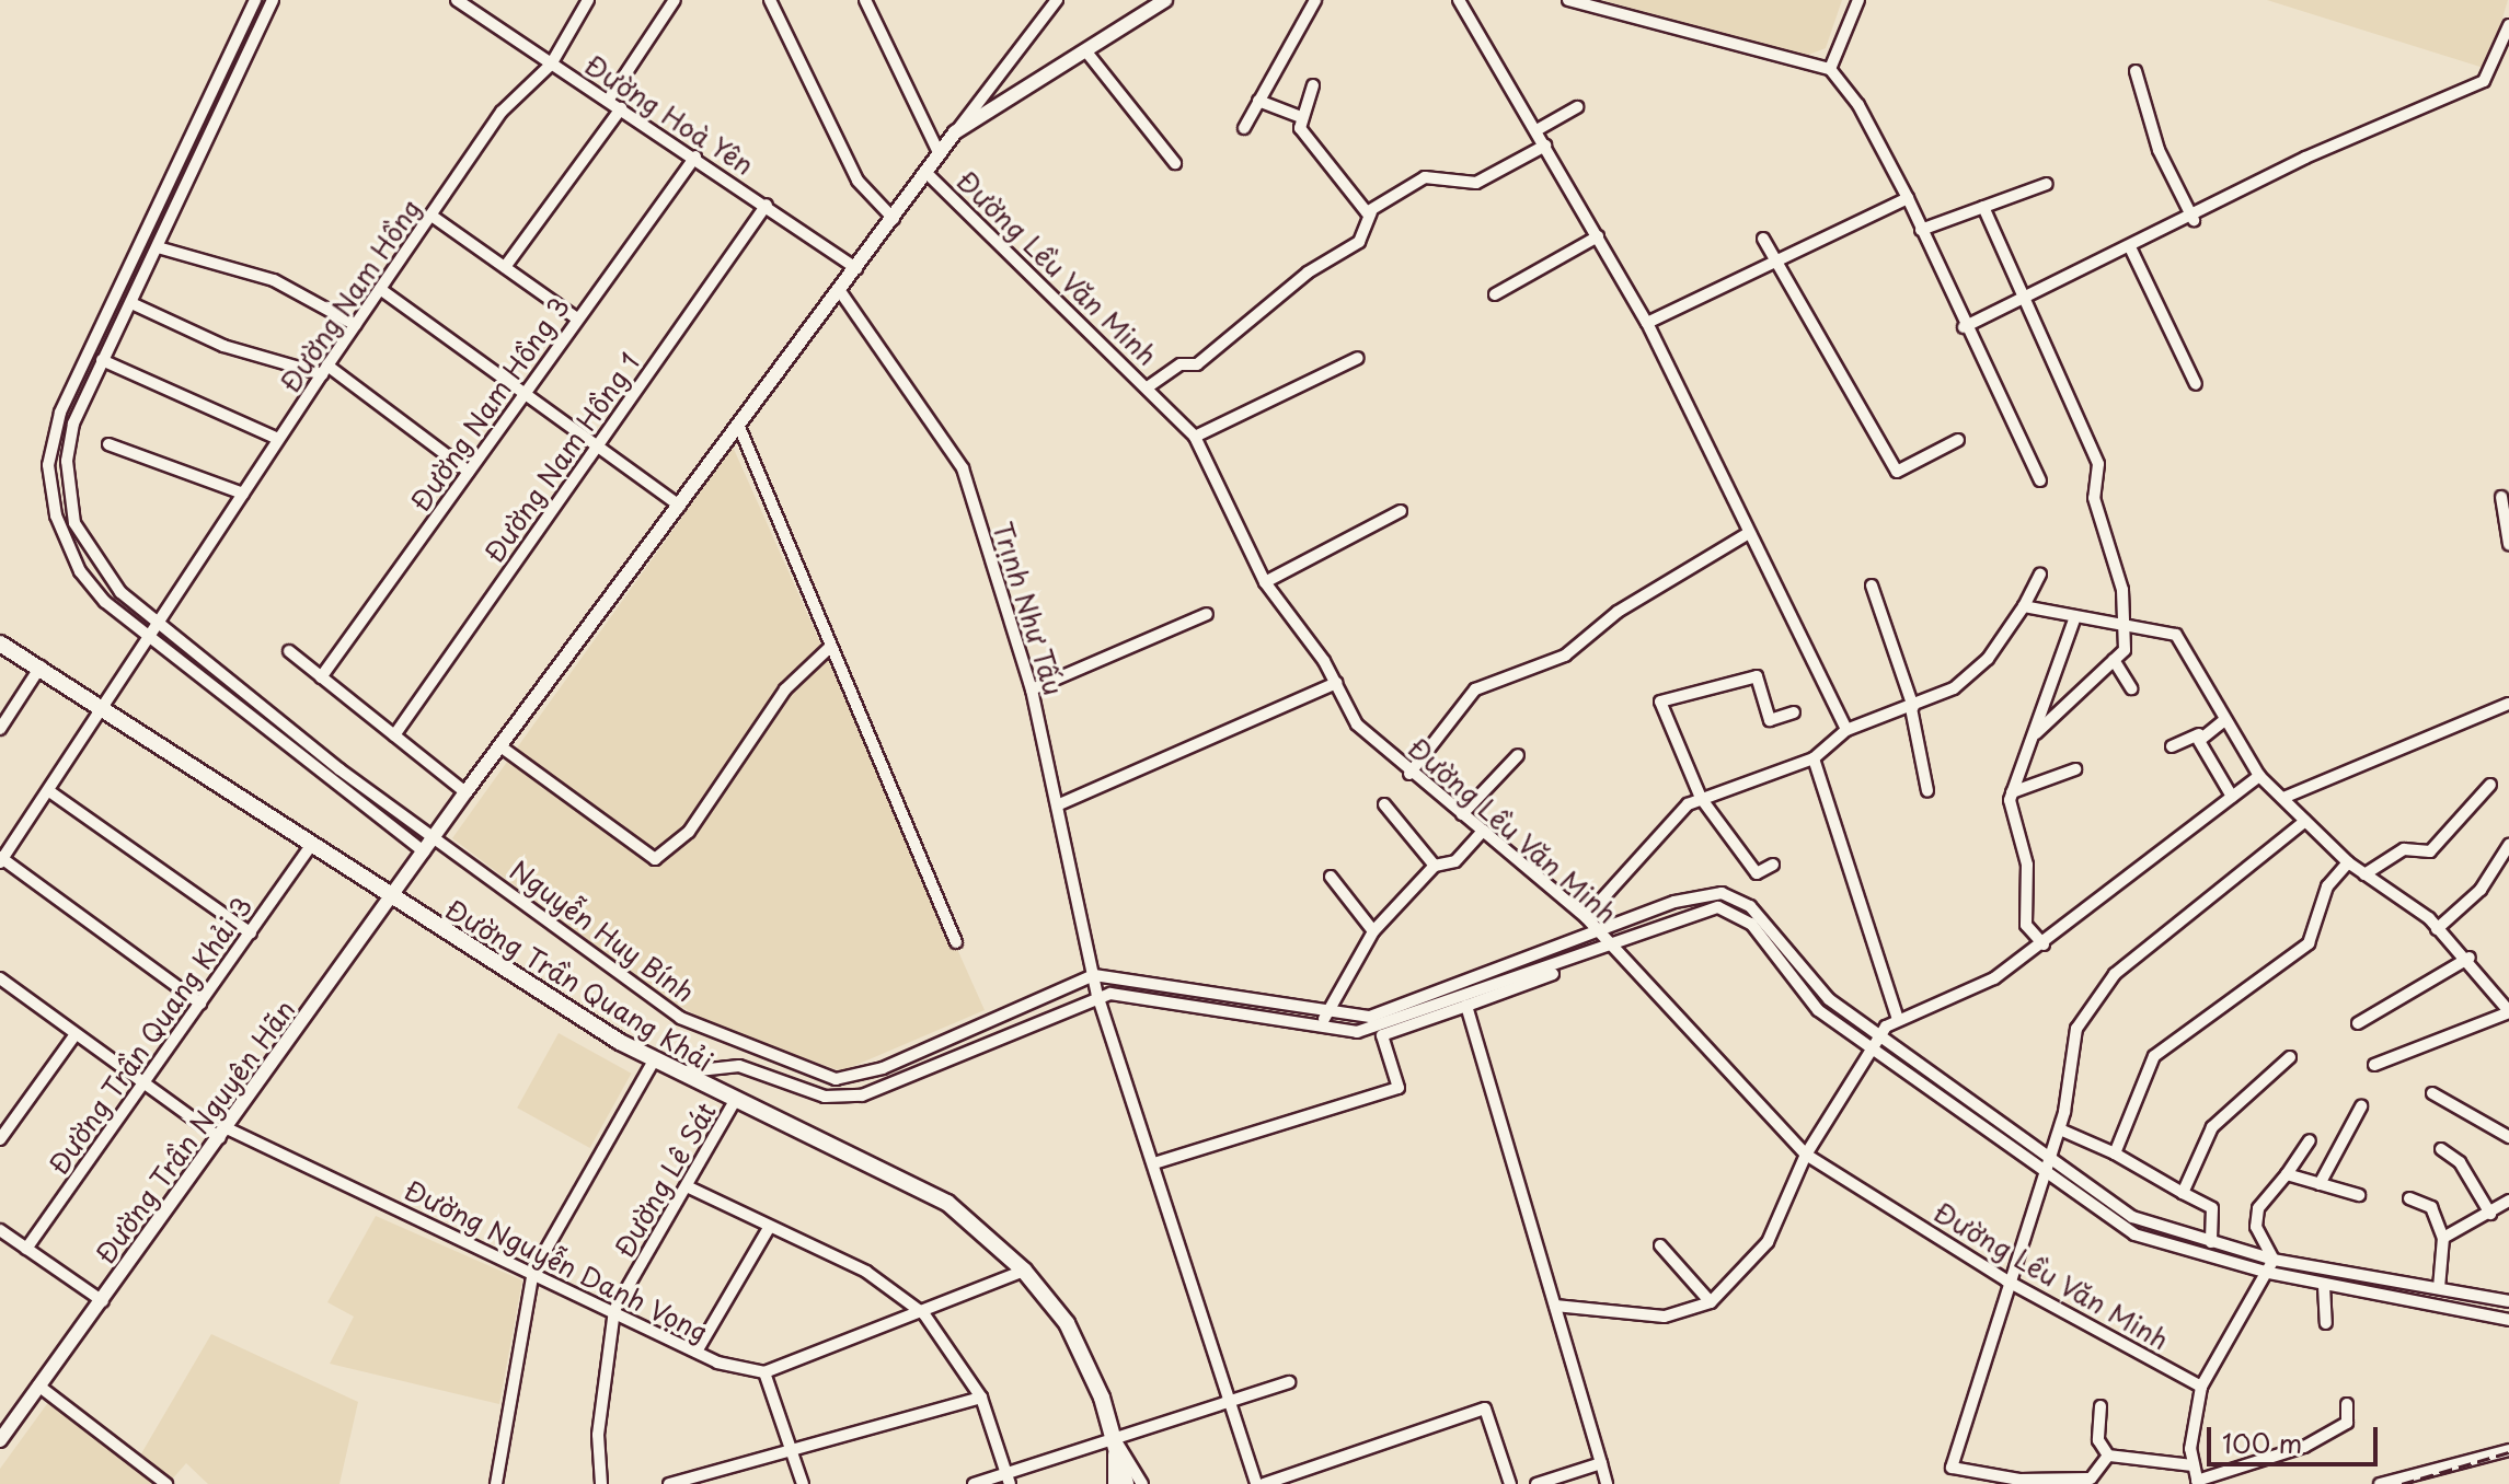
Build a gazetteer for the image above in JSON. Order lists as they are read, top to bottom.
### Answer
{
  "streets": {
    "main road": ["Đường Trần Quang Khải"],
    "street": [
      "Đường Hoà Yên",
      "Đường Lều Văn Minh",
      "Đường Nam Hồng",
      "Đường Nam Hồng 3",
      "Đường Nam Hồng 1",
      "Trịnh Như Tấu",
      "Nguyễn Huy Bính",
      "Đường Trần Quang Khải 3",
      "Đường Trần Nguyên Hãn",
      "Đường Lê Sát",
      "Đường Nguyễn Danh Vọng"
    ]
  },
  "crossings": [
    ["Đường Hoà Yên", "Đường Nam Hồng"],
    ["Đường Hoà Yên", "Đường Nam Hồng 3"],
    ["Đường Hoà Yên", "Đường Nam Hồng 1"],
    ["Đường Hoà Yên", "Đường Trần Nguyên Hãn"],
    ["Đường Lều Văn Minh", "Đường Trần Nguyên Hãn"],
    ["Đường Nam Hồng", "Đường Trần Quang Khải"],
    ["Trịnh Như Tấu", "Nguyễn Huy Bính"],
    ["Trịnh Như Tấu", "Đường Trần Nguyên Hãn"],
    ["Nguyễn Huy Bính", "Đường Trần Nguyên Hãn"],
    ["Đường Trần Quang Khải", "Đường Trần Quang Khải 3"],
    ["Đường Trần Quang Khải", "Đường Trần Nguyên Hãn"],
    ["Đường Trần Quang Khải", "Đường Lê Sát"],
    ["Đường Trần Quang Khải 3", "Đường Nguyễn Danh Vọng"],
    ["Đường Trần Nguyên Hãn", "Đường Nguyễn Danh Vọng"],
    ["Đường Lê Sát", "Đường Nguyễn Danh Vọng"]
  ],
  "scale_bar": "100 m"
}
